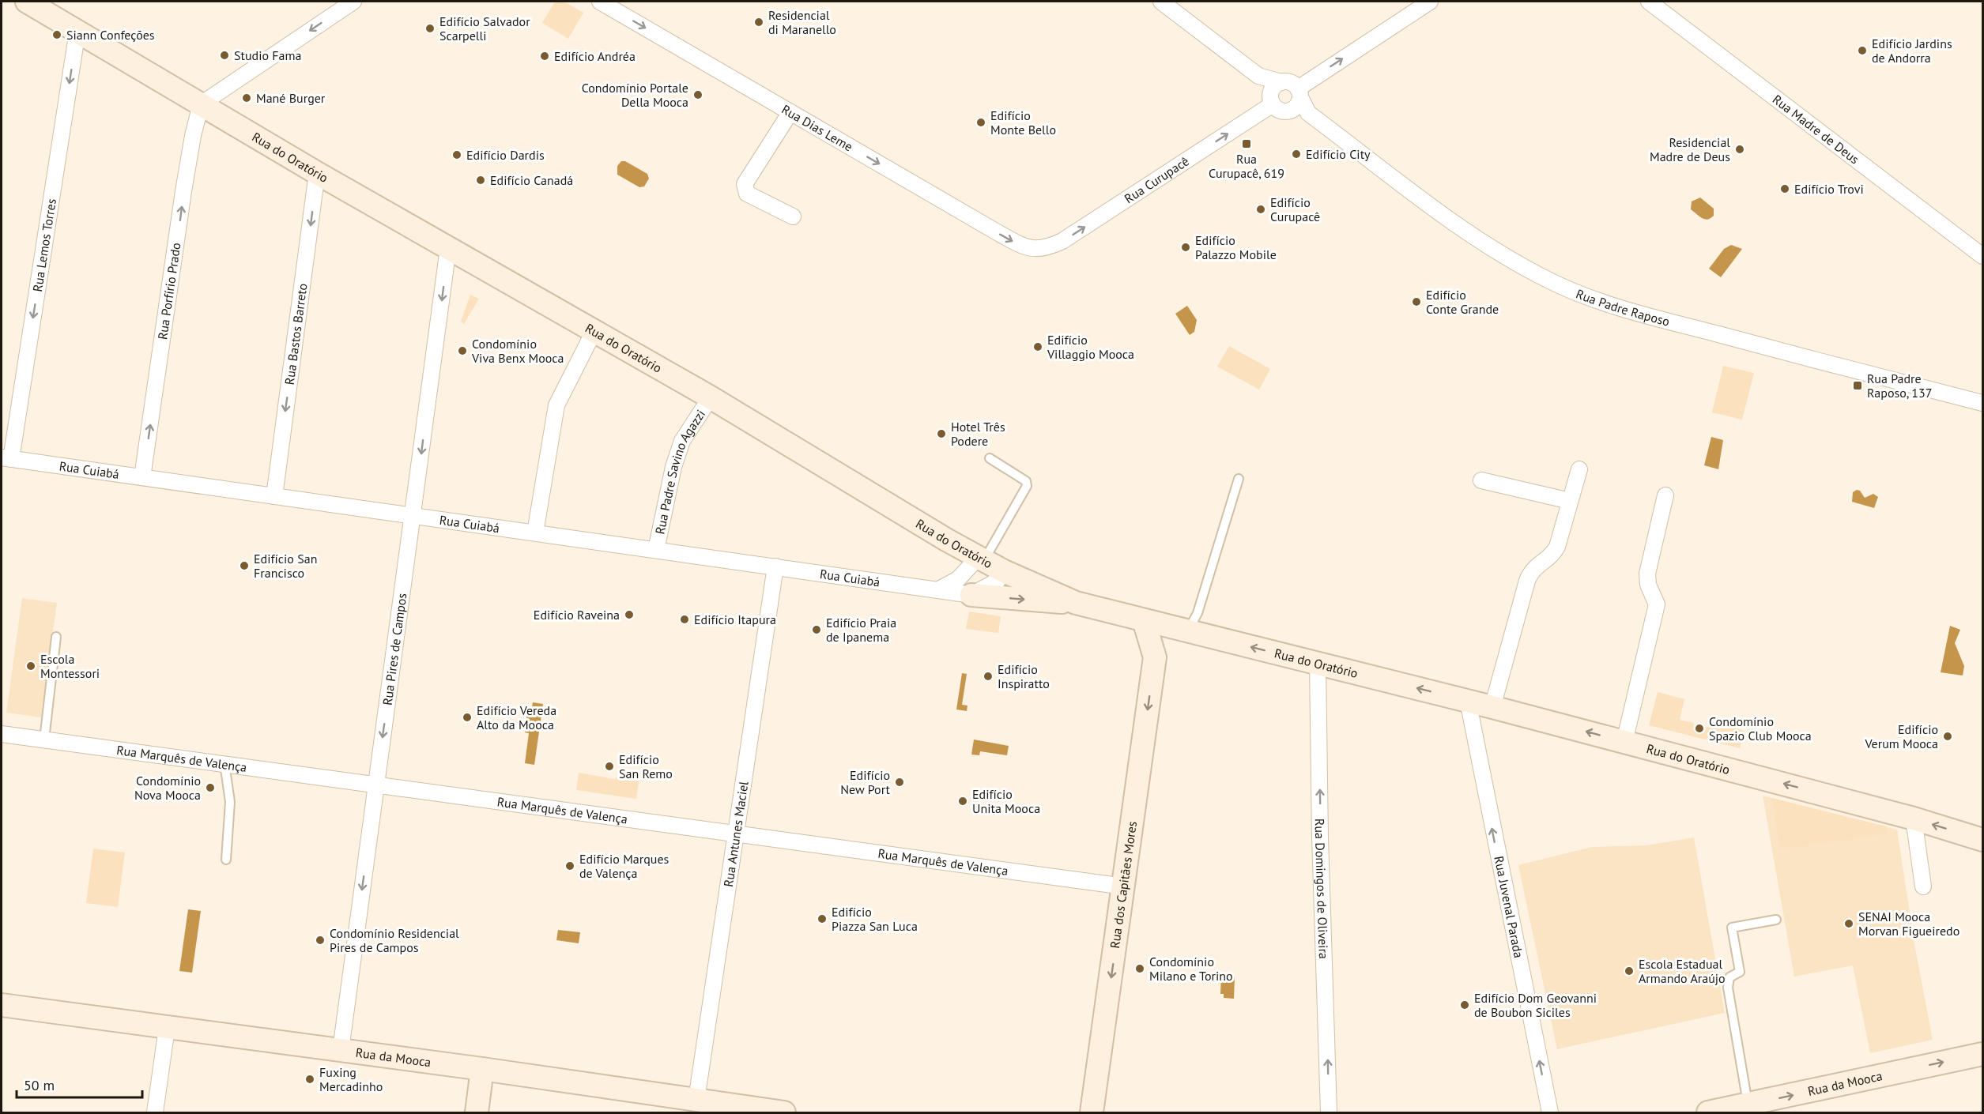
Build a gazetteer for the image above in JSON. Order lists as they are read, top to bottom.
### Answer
{
  "streets": {
    "street": [
      "Rua Dias Leme",
      "Rua Madre de Deus",
      "Rua do Oratório",
      "Rua Curupacê",
      "Rua Lemos Torres",
      "Rua Porfírio Prado",
      "Rua Padre Raposo",
      "Rua Bastos Barreto",
      "Rua Cuiabá",
      "Rua Padre Savino Agazzi",
      "Rua Pires de Campos",
      "Rua Marquês de Valença",
      "Rua Antunes Maciel",
      "Rua dos Capitães Mores",
      "Rua Domingos de Oliveira",
      "Rua Juvenal Parada",
      "Rua da Mooca"
    ]
  },
  "crossings": [
    ["Rua Dias Leme", "Rua Curupacê"],
    ["Rua do Oratório", "Rua Lemos Torres"],
    ["Rua do Oratório", "Rua Porfírio Prado"],
    ["Rua do Oratório", "Rua Bastos Barreto"],
    ["Rua do Oratório", "Rua Padre Savino Agazzi"],
    ["Rua do Oratório", "Rua Pires de Campos"],
    ["Rua do Oratório", "Rua dos Capitães Mores"],
    ["Rua do Oratório", "Rua Domingos de Oliveira"],
    ["Rua do Oratório", "Rua Juvenal Parada"],
    ["Rua Curupacê", "Rua Padre Raposo"],
    ["Rua Lemos Torres", "Rua Cuiabá"],
    ["Rua Porfírio Prado", "Rua Cuiabá"],
    ["Rua Bastos Barreto", "Rua Cuiabá"],
    ["Rua Cuiabá", "Rua Padre Savino Agazzi"],
    ["Rua Cuiabá", "Rua Pires de Campos"],
    ["Rua Cuiabá", "Rua Antunes Maciel"],
    ["Rua Pires de Campos", "Rua Marquês de Valença"],
    ["Rua Pires de Campos", "Rua da Mooca"],
    ["Rua Marquês de Valença", "Rua Antunes Maciel"],
    ["Rua Marquês de Valença", "Rua dos Capitães Mores"],
    ["Rua Antunes Maciel", "Rua da Mooca"]
  ],
  "one_way": [
    "Rua Dias Leme",
    "Rua do Oratório",
    "Rua Curupacê",
    "Rua Lemos Torres",
    "Rua Porfírio Prado",
    "Rua Bastos Barreto",
    "Rua Pires de Campos",
    "Rua dos Capitães Mores",
    "Rua Domingos de Oliveira",
    "Rua Juvenal Parada"
  ],
  "places": {
    "other": [
      "Residencial di Maranello",
      "Edifício Salvador Scarpelli",
      "Siann Confeções",
      "Edifício Jardins de Andorra",
      "Studio Fama",
      "Edifício Andréa",
      "Condomínio Portale Della Mooca",
      "Mané Burger",
      "Edifício Monte Bello",
      "Residencial Madre de Deus",
      "Edifício City",
      "Edifício Dardis",
      "Edifício Canadá",
      "Edifício Trovi",
      "Edifício Curupacê",
      "Edifício Palazzo Mobile",
      "Edifício Conte Grande",
      "Edifício Villaggio Mooca",
      "Condomínio Viva Benx Mooca",
      "Hotel Três Podere",
      "Edifício San Francisco",
      "Edifício Raveina",
      "Edifício Itapura",
      "Edifício Praia de Ipanema",
      "Escola Montessori",
      "Edifício Inspiratto",
      "Edifício Vereda Alto da Mooca",
      "Condomínio Spazio Club Mooca",
      "Edifício Verum Mooca",
      "Edifício San Remo",
      "Edifício New Port",
      "Condomínio Nova Mooca",
      "Edifício Unita Mooca",
      "Edifício Marques de Valença",
      "Edifício Piazza San Luca",
      "SENAI Mooca Morvan Figueiredo",
      "Condomínio Residencial Pires de Campos",
      "Condomínio Milano e Torino",
      "Escola Estadual Armando Araújo",
      "Edifício Dom Geovanni de Boubon Siciles",
      "Fuxing Mercadinho"
    ],
    "transit": ["Rua Curupacê, 619", "Rua Padre Raposo, 137"]
  },
  "scale_bar": "50 m"
}
